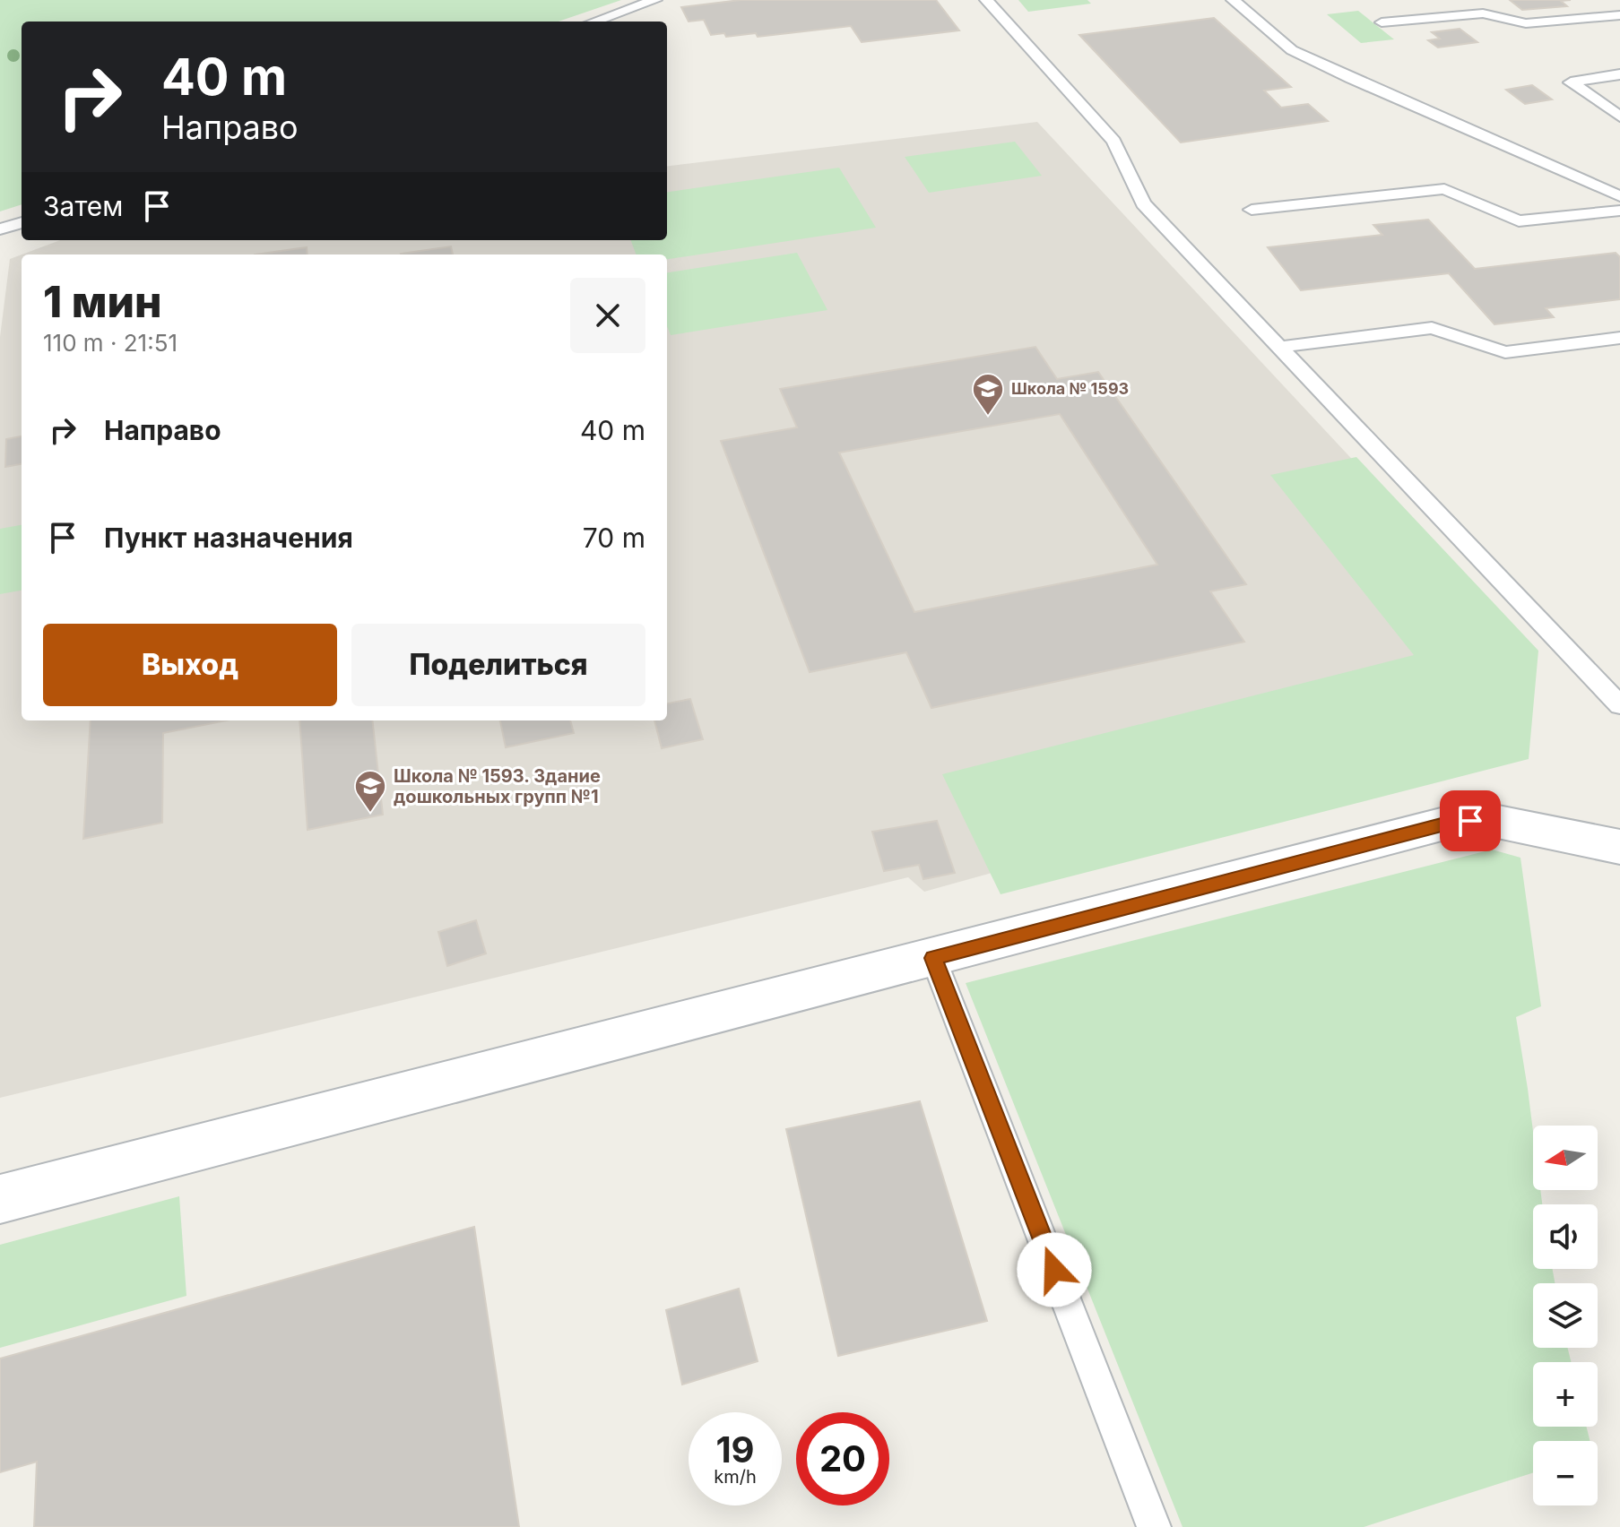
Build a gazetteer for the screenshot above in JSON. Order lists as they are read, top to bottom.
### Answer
{
  "places": {
    "school or university": ["Школа № 1593", "Школа № 1593. Здание дошкольных групп №1"]
  },
  "north": "left",
  "page": {
    "turn": ["40 m", "Направо"],
    "then": "Затем",
    "heading": ["1 мин", "110 m · 21:51"],
    "list": [
      {
        "name": "Направо",
        "value": "40 m"
      },
      {
        "name": "Пункт назначения",
        "value": "70 m"
      }
    ],
    "buttons": ["Выход", "Поделиться"],
    "map_buttons": ["+", "−"],
    "speed": "19 km/h",
    "limit": "20"
  }
}
